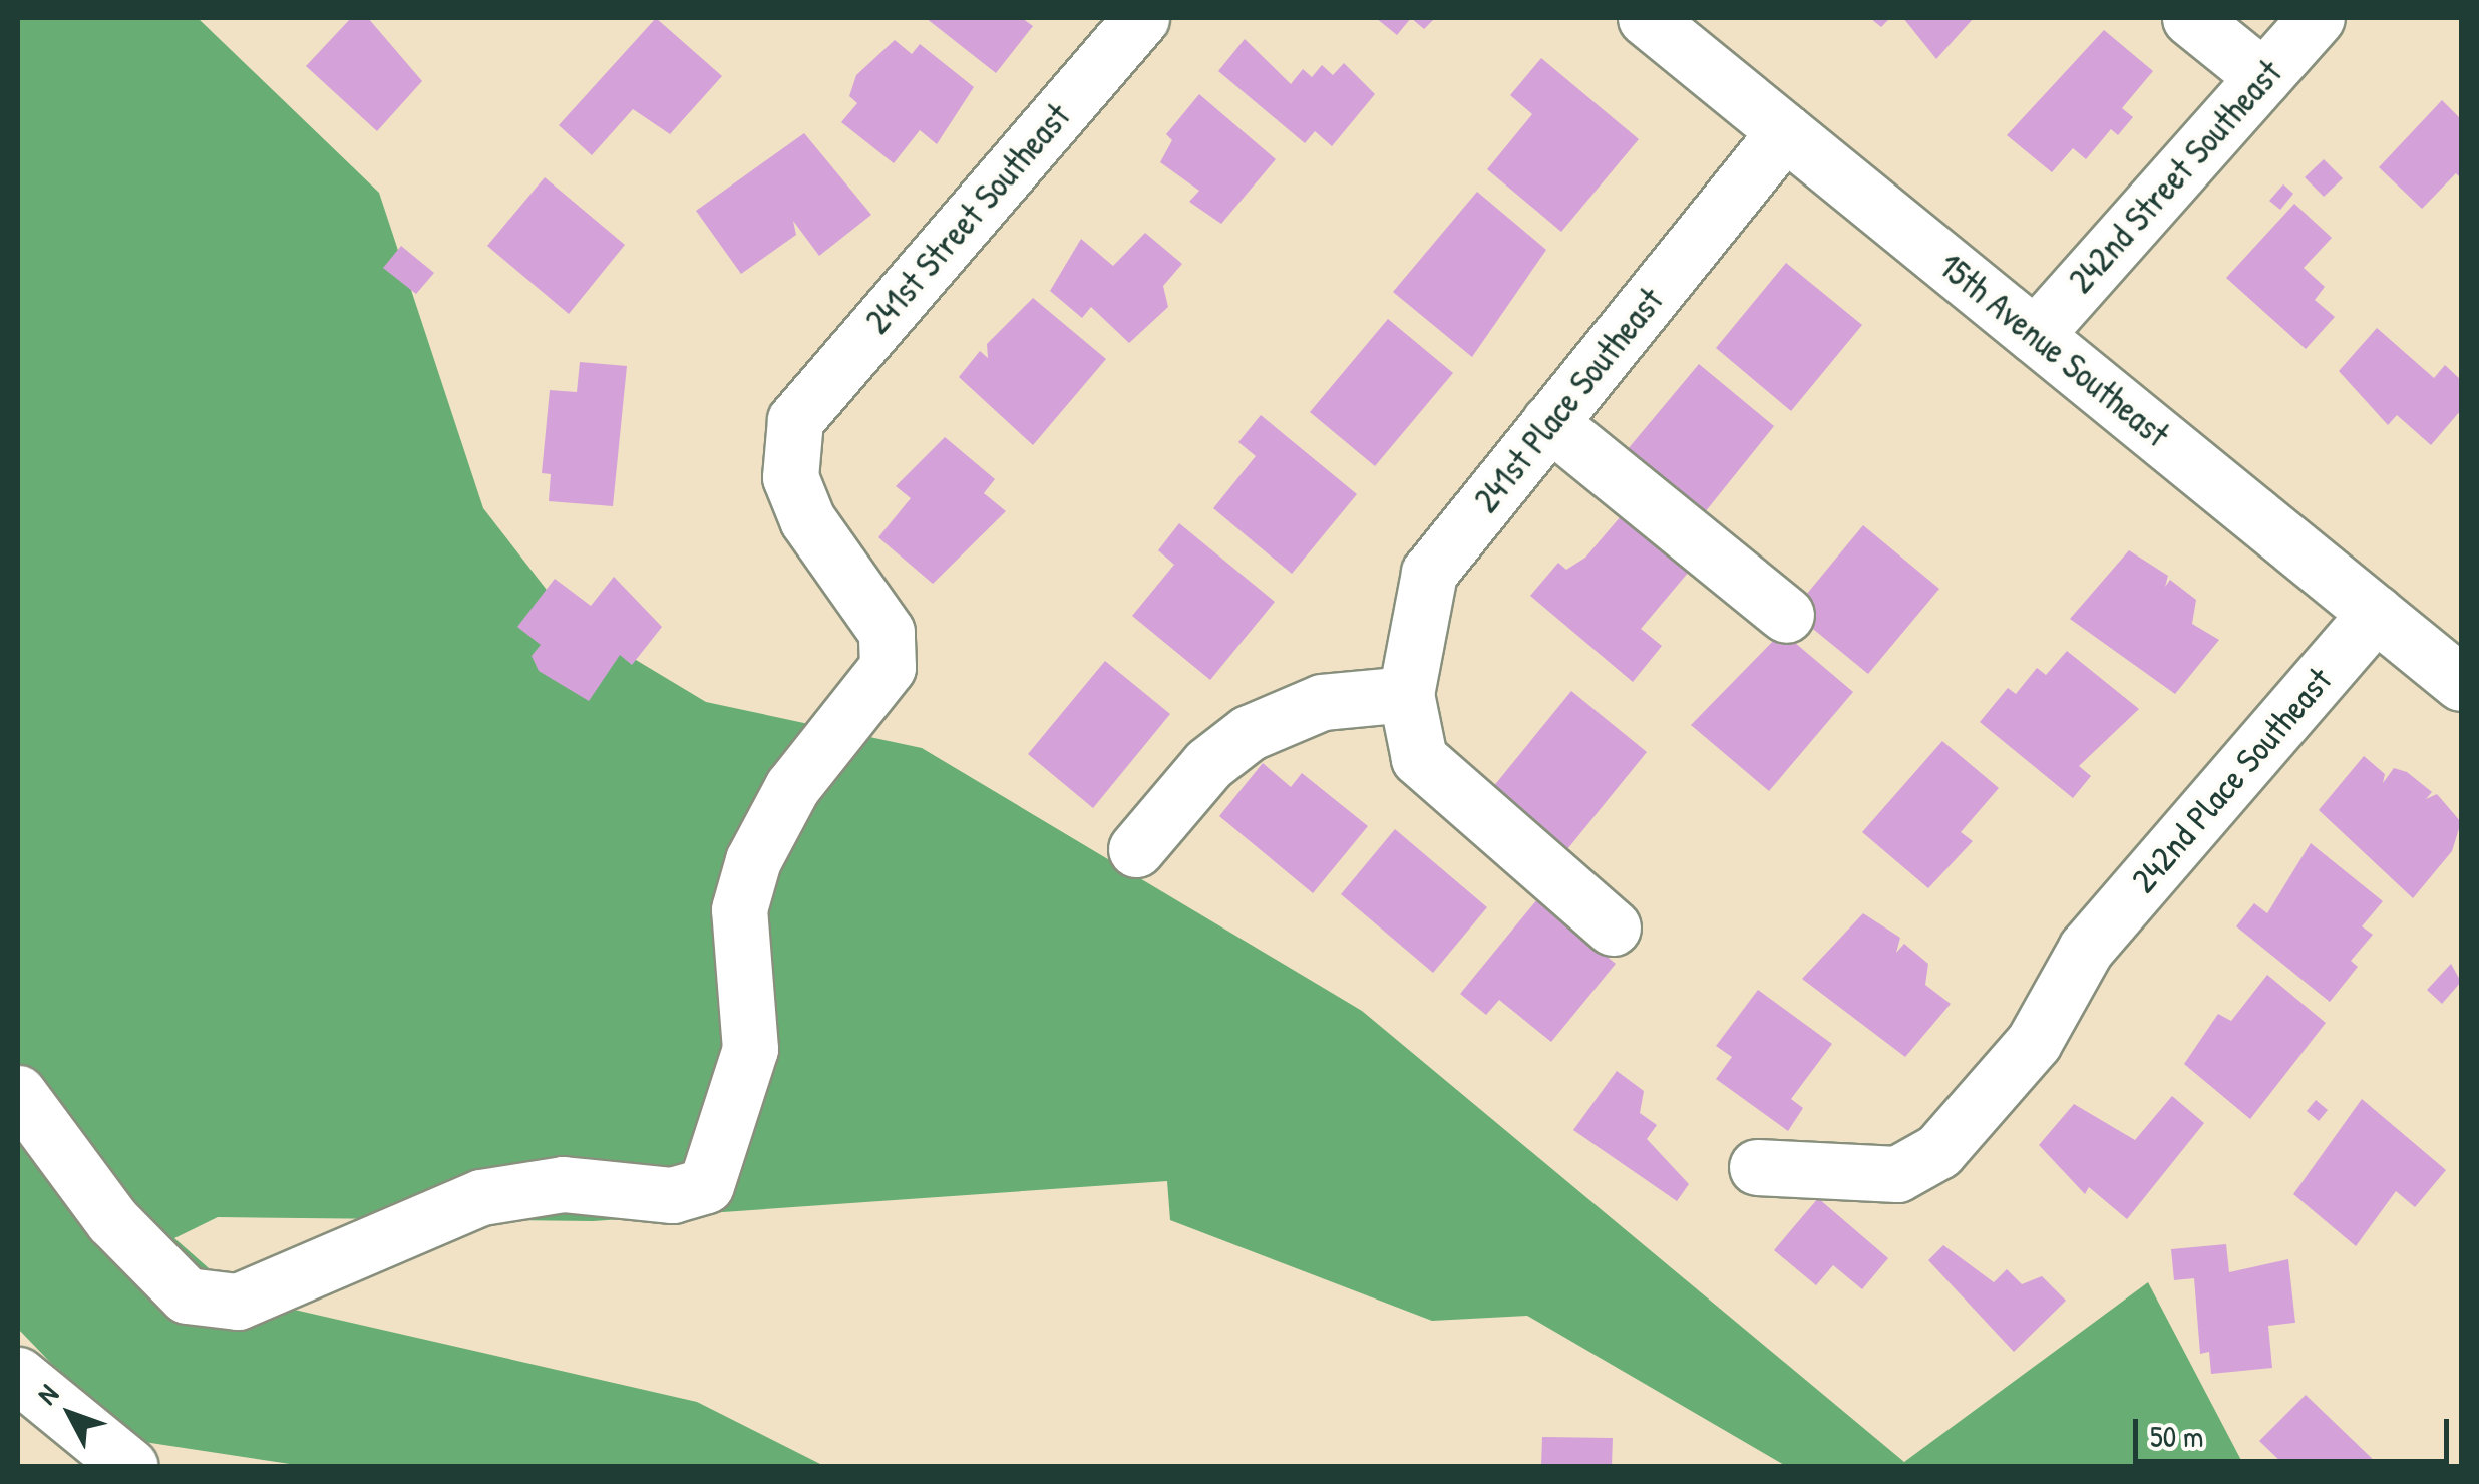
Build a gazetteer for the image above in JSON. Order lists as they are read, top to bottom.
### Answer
{
  "streets": {
    "street": [
      "242nd Street Southeast",
      "241st Street Southeast",
      "15th Avenue Southeast",
      "241st Place Southeast",
      "242nd Place Southeast"
    ]
  },
  "crossings": [
    ["242nd Street Southeast", "15th Avenue Southeast"],
    ["15th Avenue Southeast", "241st Place Southeast"],
    ["15th Avenue Southeast", "242nd Place Southeast"]
  ],
  "scale_bar": "50 m",
  "north": "top left"
}
